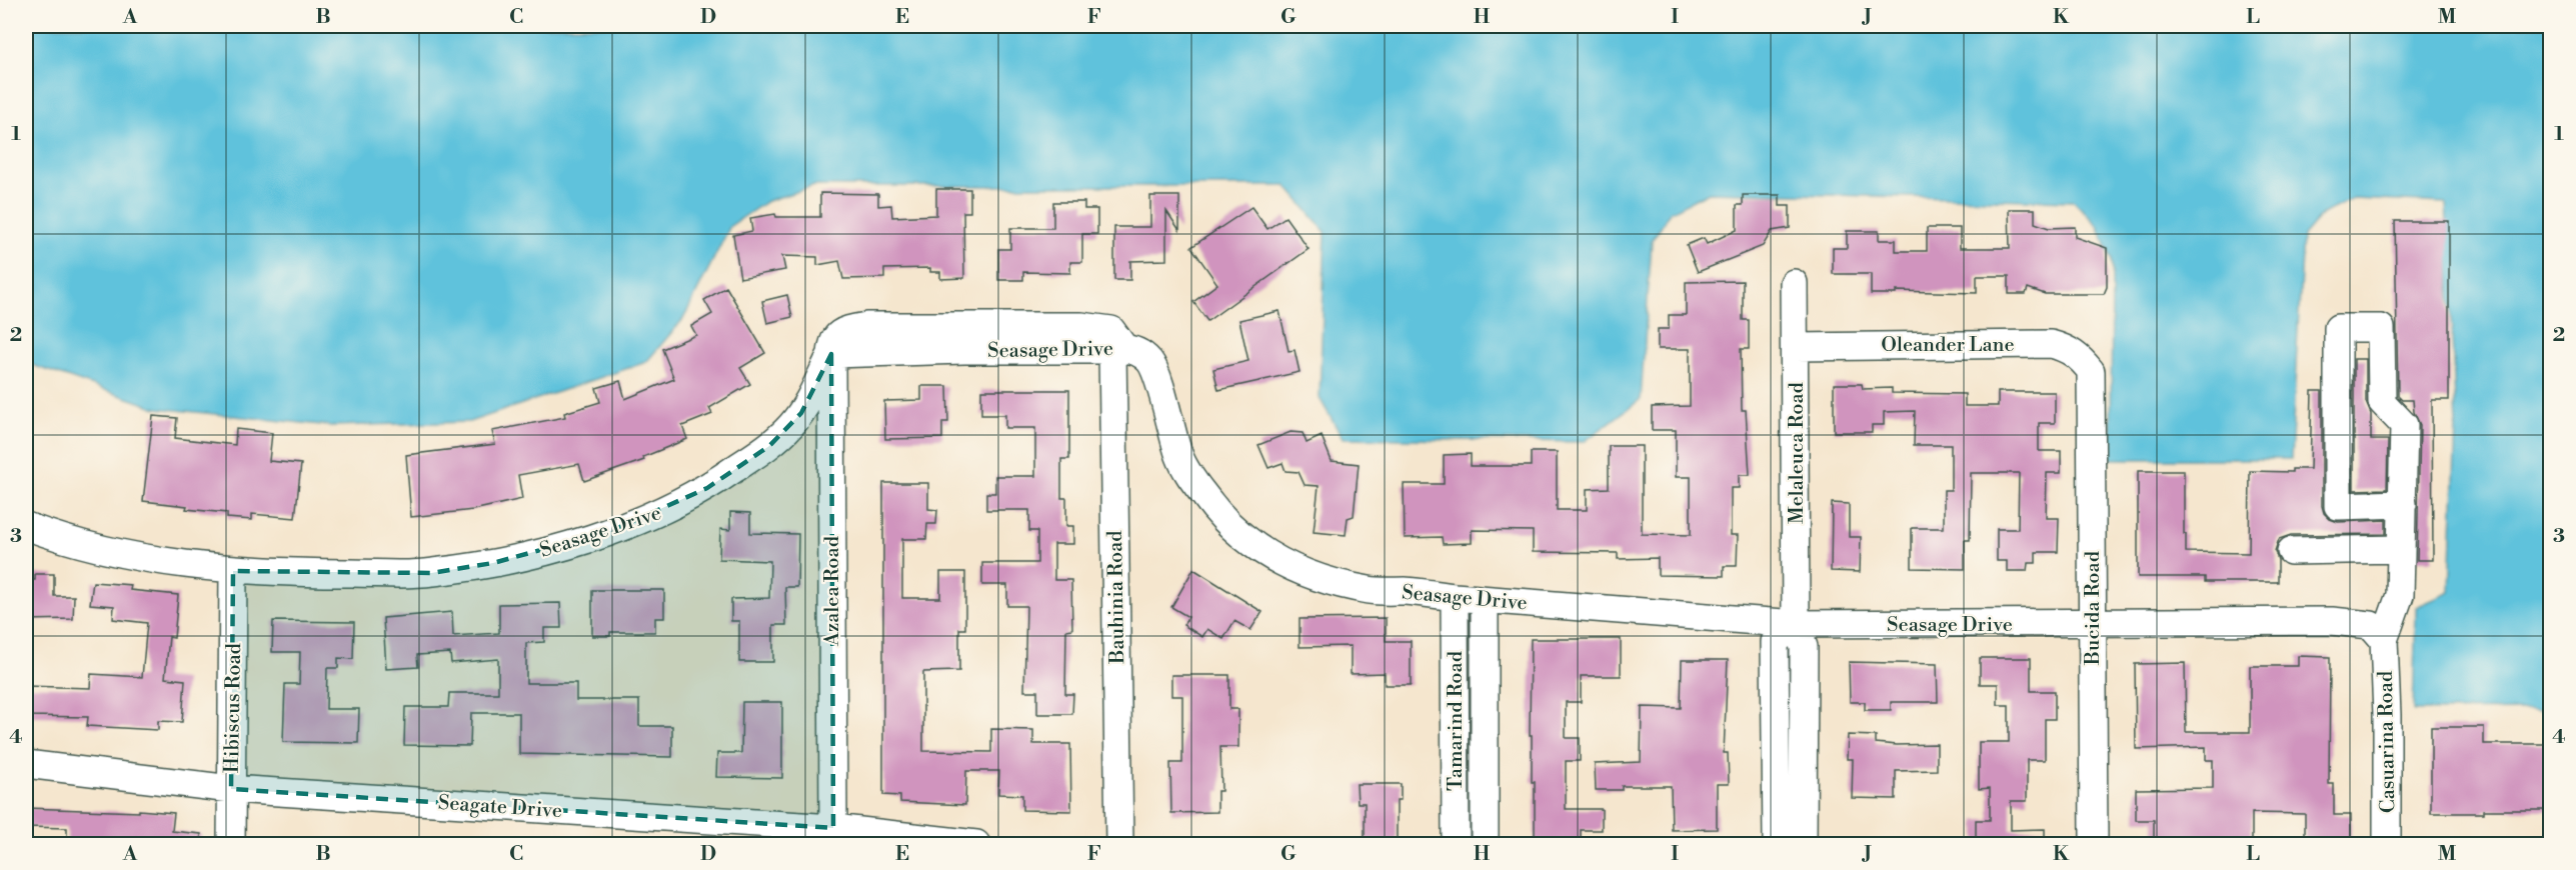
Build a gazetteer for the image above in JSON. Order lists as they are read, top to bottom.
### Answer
{
  "streets": {
    "street": [
      "Oleander Lane",
      "Seasage Drive",
      "Melaleuca Road",
      "Azalea Road",
      "Bauhinia Road",
      "Bucida Road",
      "Hibiscus Road",
      "Tamarind Road",
      "Casuarina Road",
      "Seagate Drive"
    ]
  },
  "crossings": [
    ["Oleander Lane", "Melaleuca Road"],
    ["Oleander Lane", "Bucida Road"],
    ["Seasage Drive", "Melaleuca Road"],
    ["Seasage Drive", "Azalea Road"],
    ["Seasage Drive", "Bauhinia Road"],
    ["Seasage Drive", "Bucida Road"],
    ["Seasage Drive", "Hibiscus Road"],
    ["Seasage Drive", "Tamarind Road"],
    ["Seasage Drive", "Casuarina Road"],
    ["Azalea Road", "Seagate Drive"],
    ["Hibiscus Road", "Seagate Drive"]
  ],
  "grid": {
    "columns": [
      "A",
      "B",
      "C",
      "D",
      "E",
      "F",
      "G",
      "H",
      "I",
      "J",
      "K",
      "L",
      "M"
    ],
    "rows": [
      "1",
      "2",
      "3",
      "4"
    ]
  }
}
